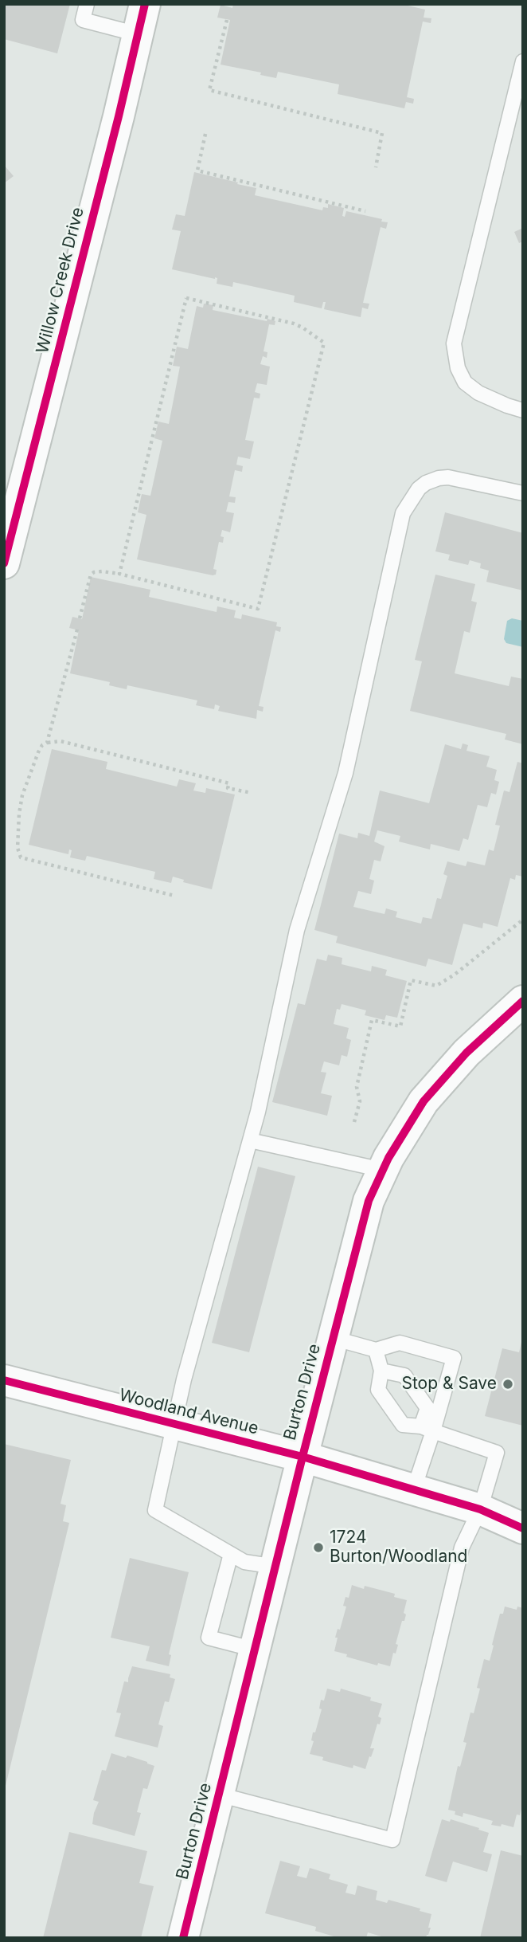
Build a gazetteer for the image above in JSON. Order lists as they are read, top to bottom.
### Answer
{
  "streets": {
    "street": ["Willow Creek Drive", "Burton Drive", "Woodland Avenue"]
  },
  "crossings": [
    ["Burton Drive", "Woodland Avenue"]
  ],
  "places": ["Stop & Save", "1724 Burton/Woodland"]
}
